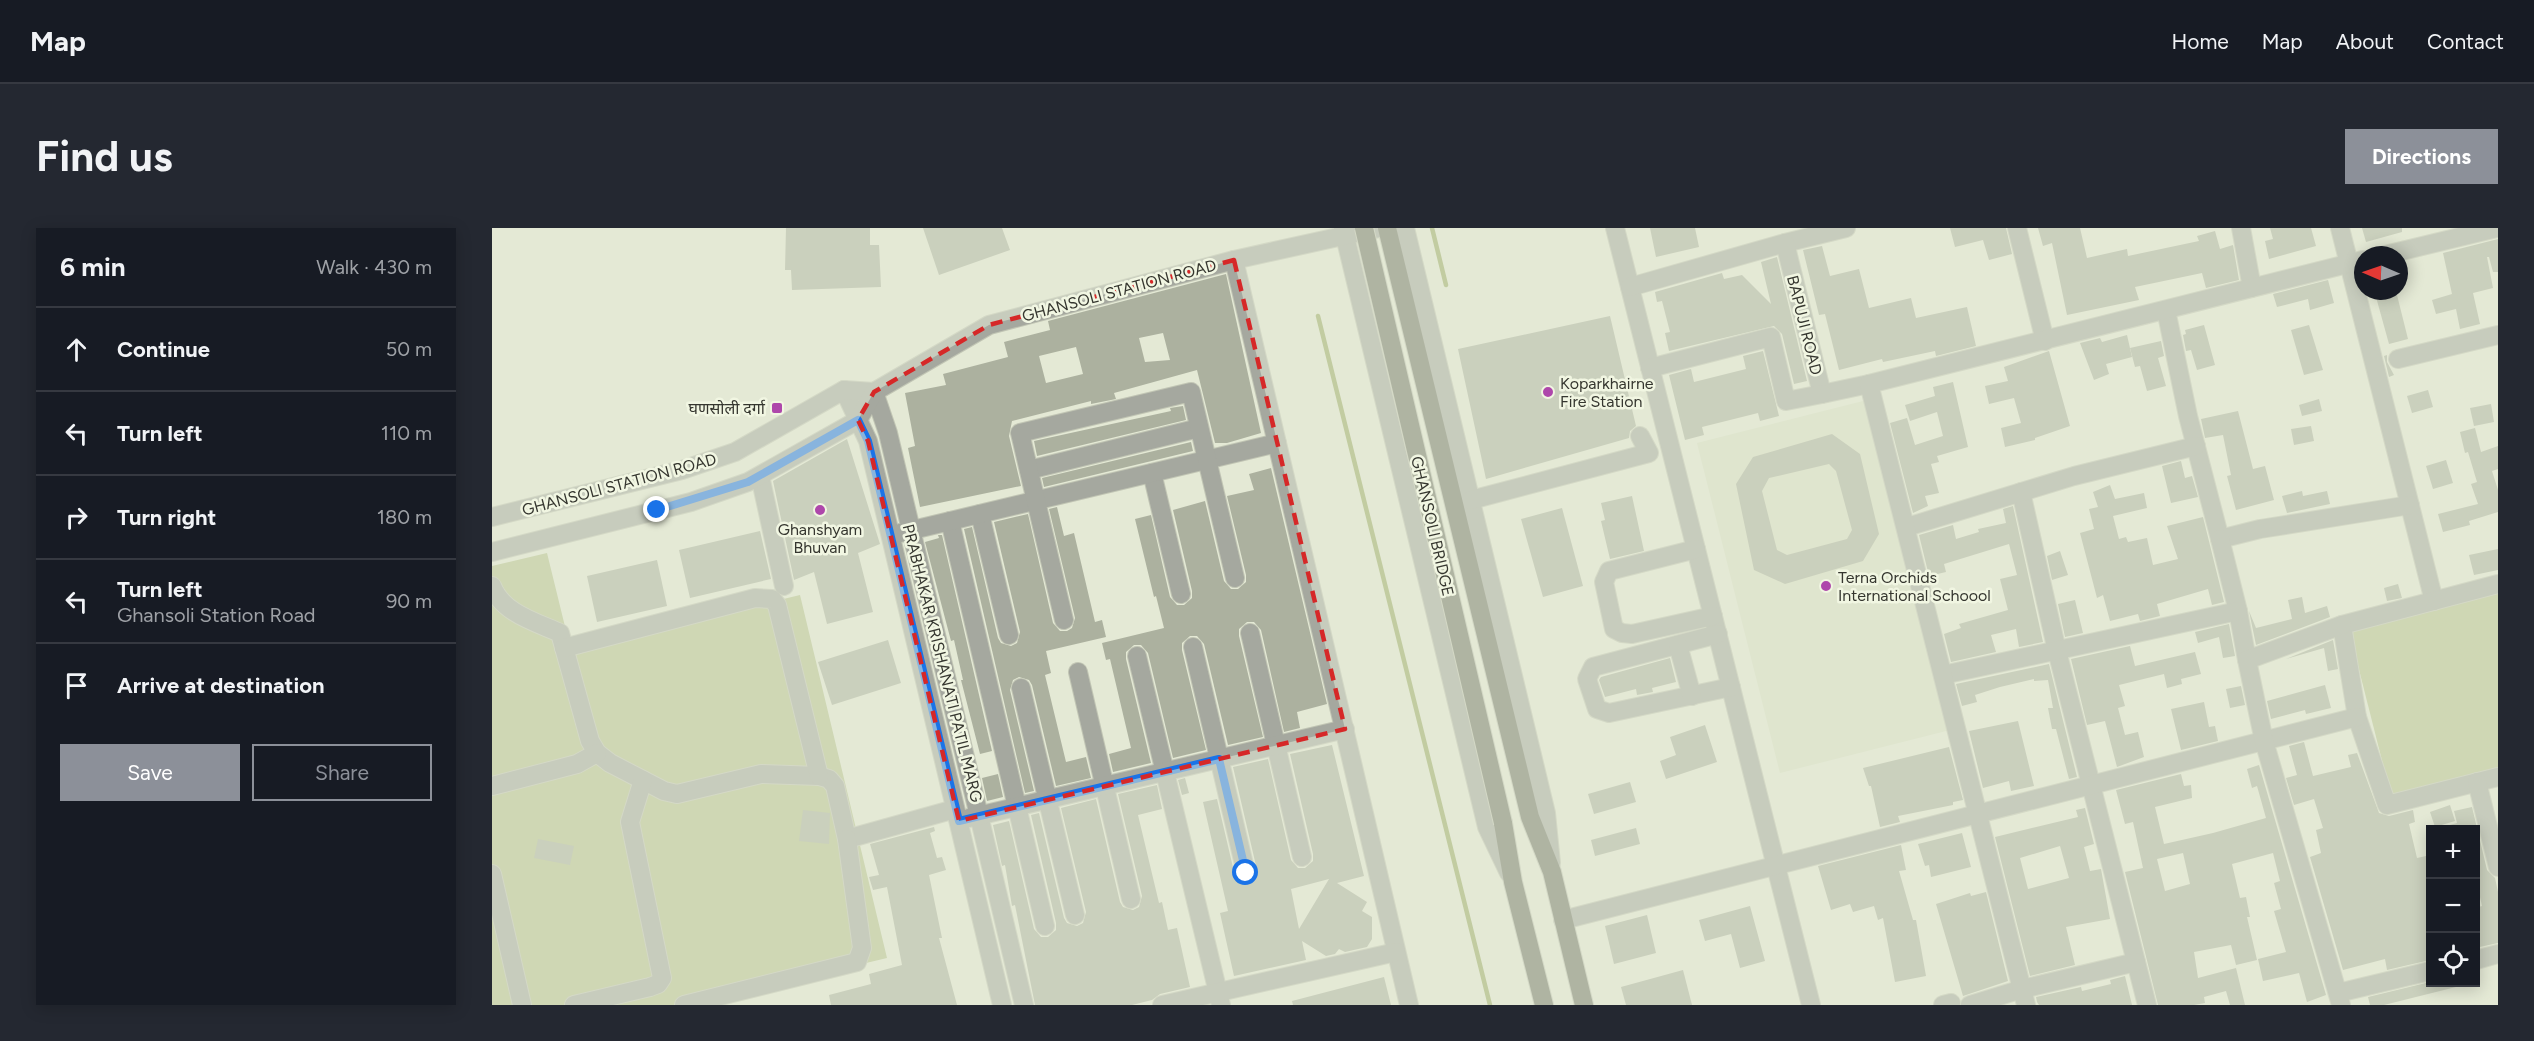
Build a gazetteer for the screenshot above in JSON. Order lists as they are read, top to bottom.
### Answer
{
  "streets": {
    "main road": ["GHANSOLI BRIDGE"],
    "street": ["GHANSOLI STATION ROAD", "BAPUJI ROAD", "PRABHAKAR KRISHANATI PATIL MARG"]
  },
  "crossings": [
    ["GHANSOLI STATION ROAD", "PRABHAKAR KRISHANATI PATIL MARG"]
  ],
  "places": {
    "other": ["Koparkhairne Fire Station", "Ghanshyam Bhuvan", "Terna Orchids International Schoool"],
    "transit": ["घणसोली दर्गा"]
  },
  "north": "left",
  "page": {
    "header": "Map",
    "nav": [
      "Home",
      "Map",
      "About",
      "Contact"
    ],
    "buttons": [
      "Directions",
      ["Save", "Share"]
    ],
    "title": "Find us",
    "heading": ["6 min", "Walk · 430 m"],
    "list": [
      ["Continue", "50 m"],
      ["Turn left", "110 m"],
      ["Turn right", "180 m"],
      ["Turn left", "Ghansoli Station Road", "90 m"],
      "Arrive at destination"
    ],
    "map_buttons": ["+", "−"]
  }
}
